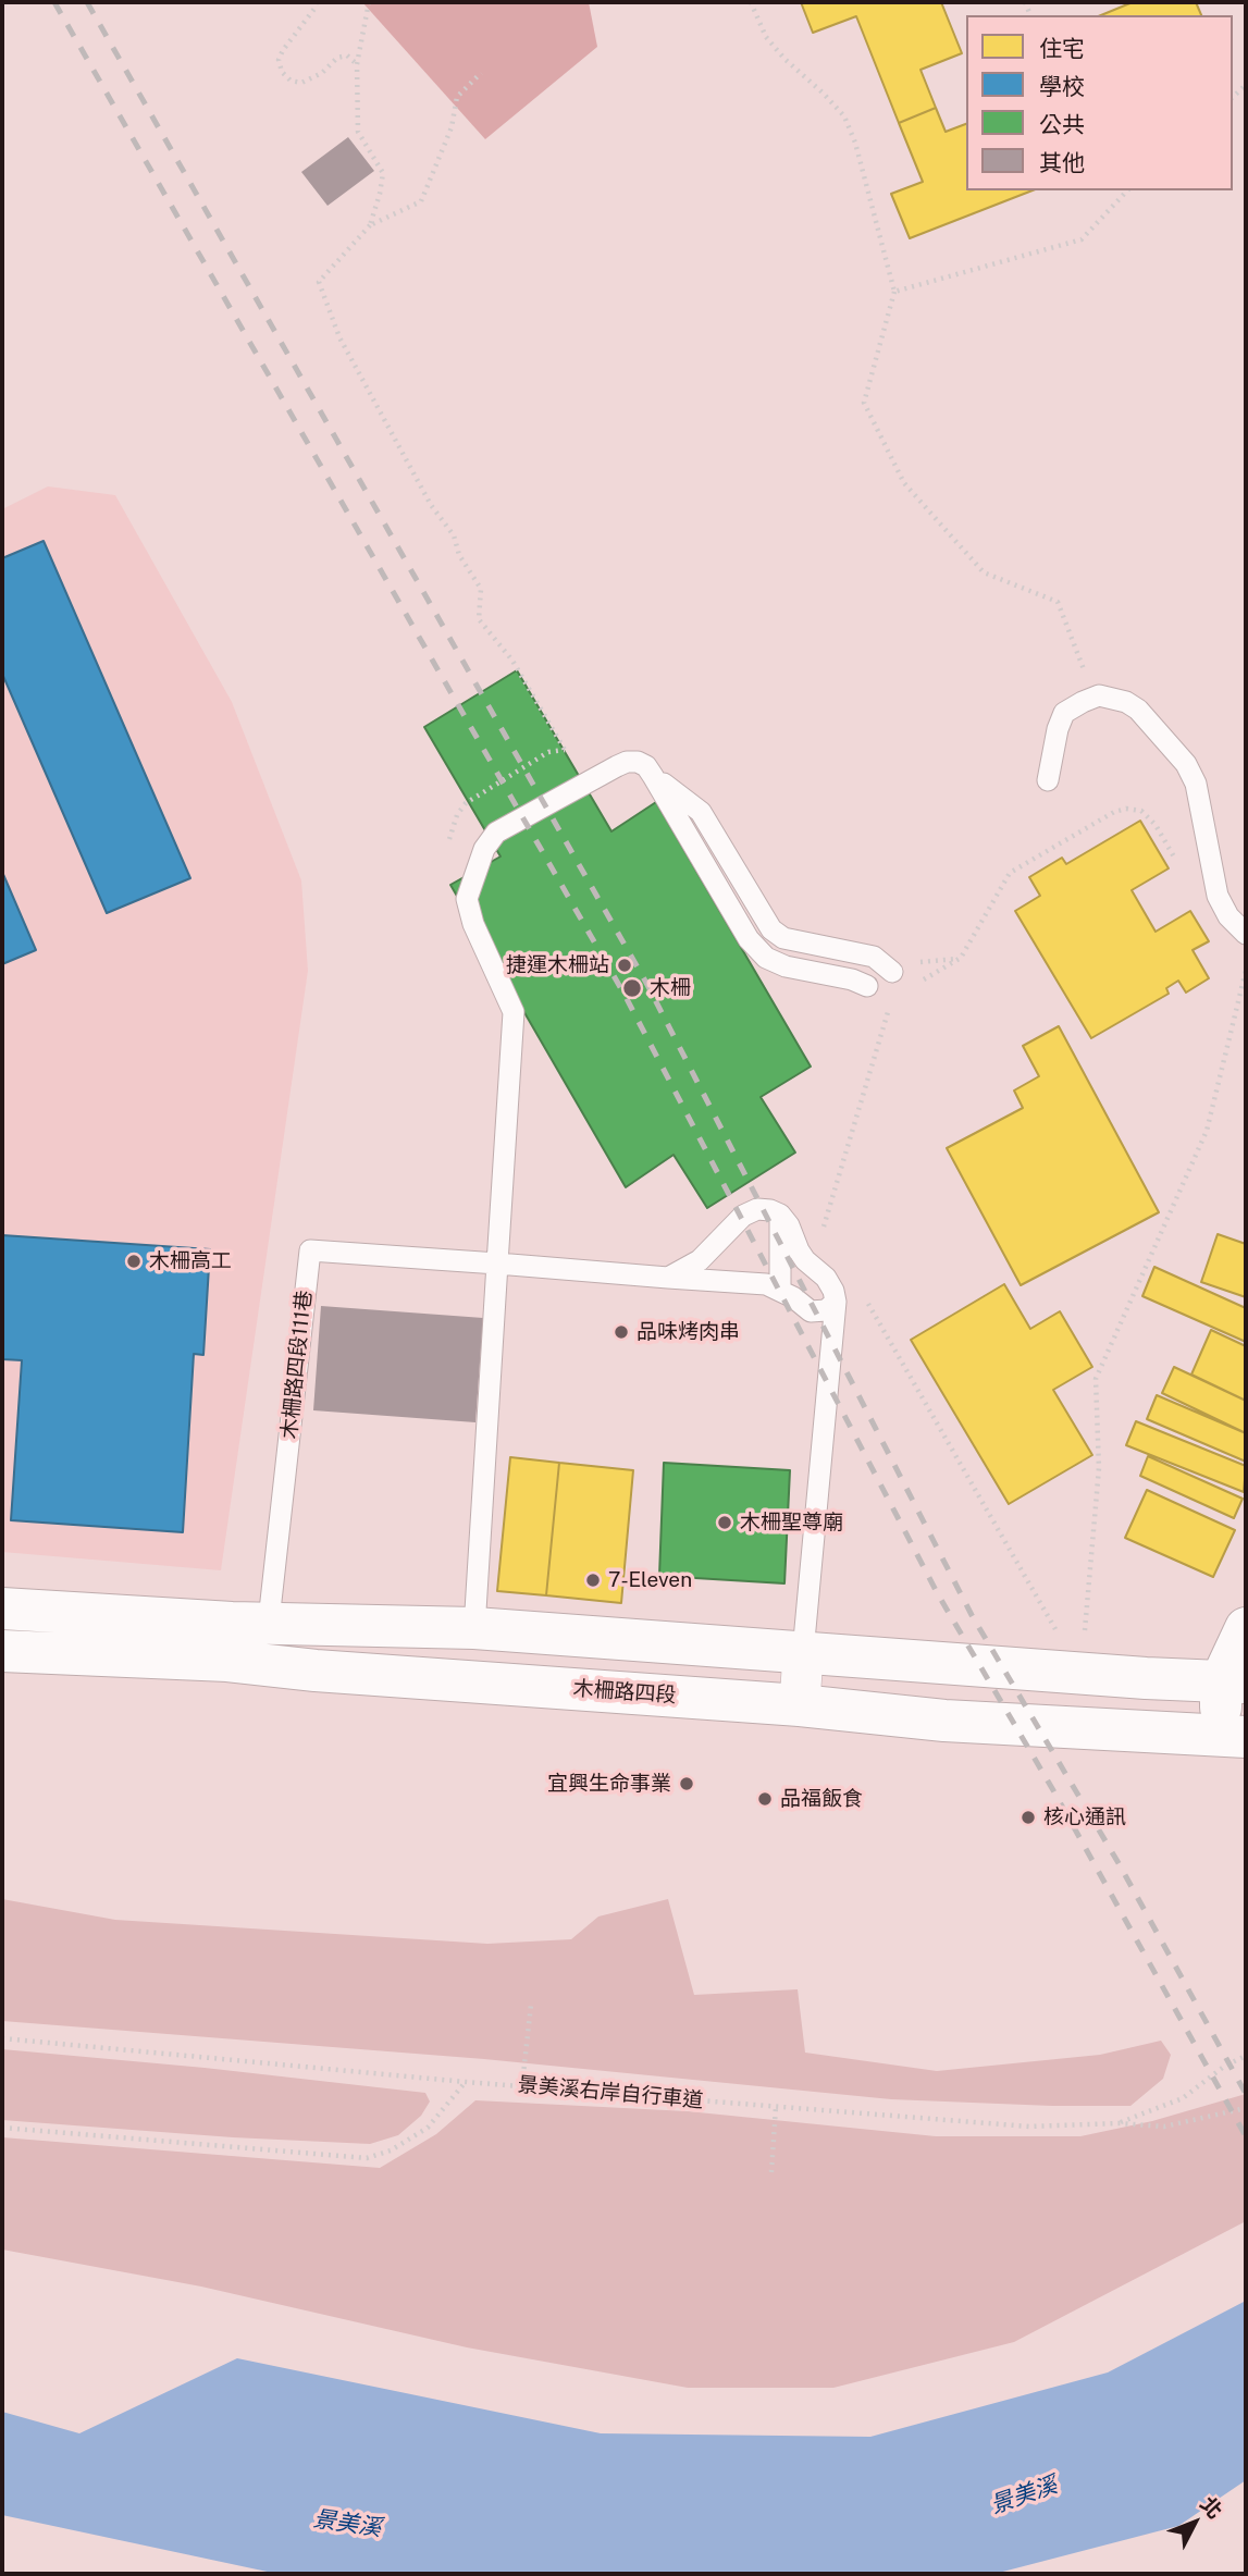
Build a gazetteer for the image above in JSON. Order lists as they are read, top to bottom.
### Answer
{
  "streets": {
    "main road": ["木柵路四段"],
    "lane": ["木柵路四段111巷"],
    "path": ["景美溪右岸自行車道"]
  },
  "crossings": [
    ["木柵路四段111巷", "木柵路四段"]
  ],
  "water": ["景美溪"],
  "places": [
    "捷運木柵站",
    "木柵",
    "木柵高工",
    "品味烤肉串",
    "木柵聖尊廟",
    "7-Eleven",
    "宜興生命事業",
    "品福飯食",
    "核心通訊"
  ],
  "legend": [
    "住宅",
    "學校",
    "公共",
    "其他"
  ],
  "north": "top right"
}
